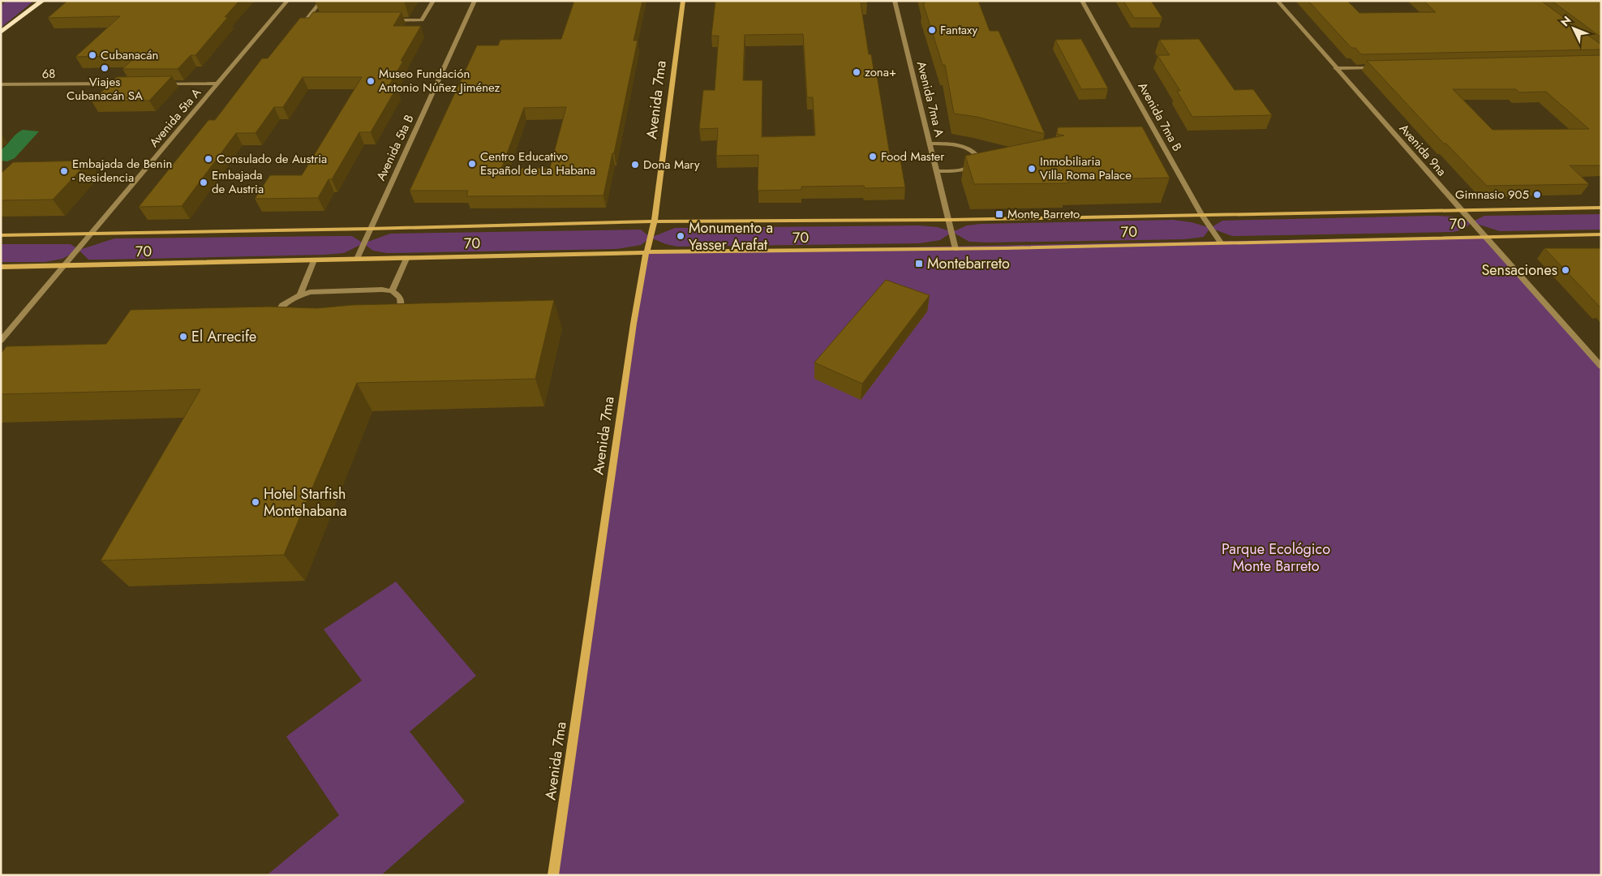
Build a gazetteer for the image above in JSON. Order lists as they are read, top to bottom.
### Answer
{
  "streets": {
    "main road": ["Avenida 7ma", "70"],
    "street": [
      "68",
      "Avenida 7ma A",
      "Avenida 7ma B",
      "Avenida 5ta A",
      "Avenida 5ta B",
      "Avenida 9na"
    ]
  },
  "crossings": [
    ["Avenida 7ma A", "70"],
    ["Avenida 7ma", "70"],
    ["Avenida 7ma B", "70"],
    ["Avenida 5ta A", "70"],
    ["Avenida 5ta B", "70"],
    ["Avenida 9na", "70"]
  ],
  "parks": ["Parque Ecológico Monte Barreto"],
  "places": {
    "other": [
      "Fantaxy",
      "Cubanacán",
      "Viajes Cubanacán SA",
      "zona+",
      "Museo Fundación Antonio Núñez Jiménez",
      "Food Master",
      "Consulado de Austria",
      "Centro Educativo Español de La Habana",
      "Dona Mary",
      "Inmobiliaria Villa Roma Palace",
      "Embajada de Benin - Residencia",
      "Embajada de Austria",
      "Gimnasio 905",
      "Monumento a Yasser Arafat",
      "Sensaciones",
      "El Arrecife",
      "Hotel Starfish Montehabana"
    ],
    "transit": ["Monte Barreto", "Montebarreto"]
  },
  "north": "top left"
}
